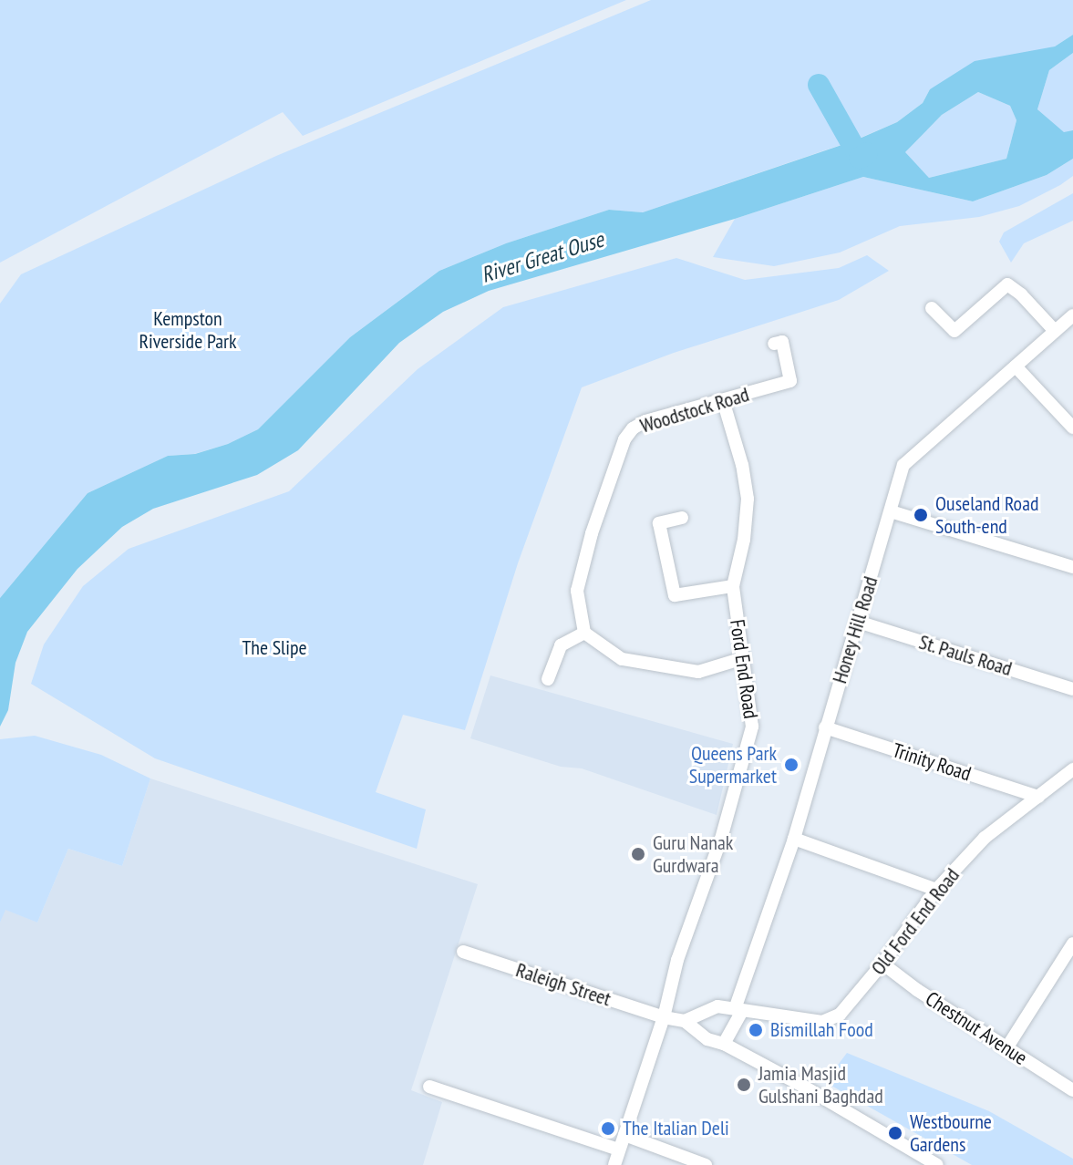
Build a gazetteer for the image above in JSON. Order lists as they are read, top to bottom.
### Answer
{
  "streets": {
    "street": [
      "Woodstock Road",
      "Honey Hill Road",
      "St. Pauls Road",
      "Ford End Road",
      "Trinity Road",
      "Old Ford End Road",
      "Raleigh Street",
      "Chestnut Avenue"
    ]
  },
  "crossings": [
    ["Woodstock Road", "Ford End Road"],
    ["Honey Hill Road", "St. Pauls Road"],
    ["Honey Hill Road", "Trinity Road"],
    ["Honey Hill Road", "Old Ford End Road"],
    ["Ford End Road", "Raleigh Street"],
    ["Trinity Road", "Old Ford End Road"],
    ["Old Ford End Road", "Chestnut Avenue"]
  ],
  "water": ["River Great Ouse"],
  "parks": ["Kempston Riverside Park", "The Slipe"],
  "places": [
    "Ouseland Road South-end",
    "Queens Park Supermarket",
    "Guru Nanak Gurdwara",
    "Bismillah Food",
    "Jamia Masjid Gulshani Baghdad",
    "The Italian Deli",
    "Westbourne Gardens"
  ]
}
